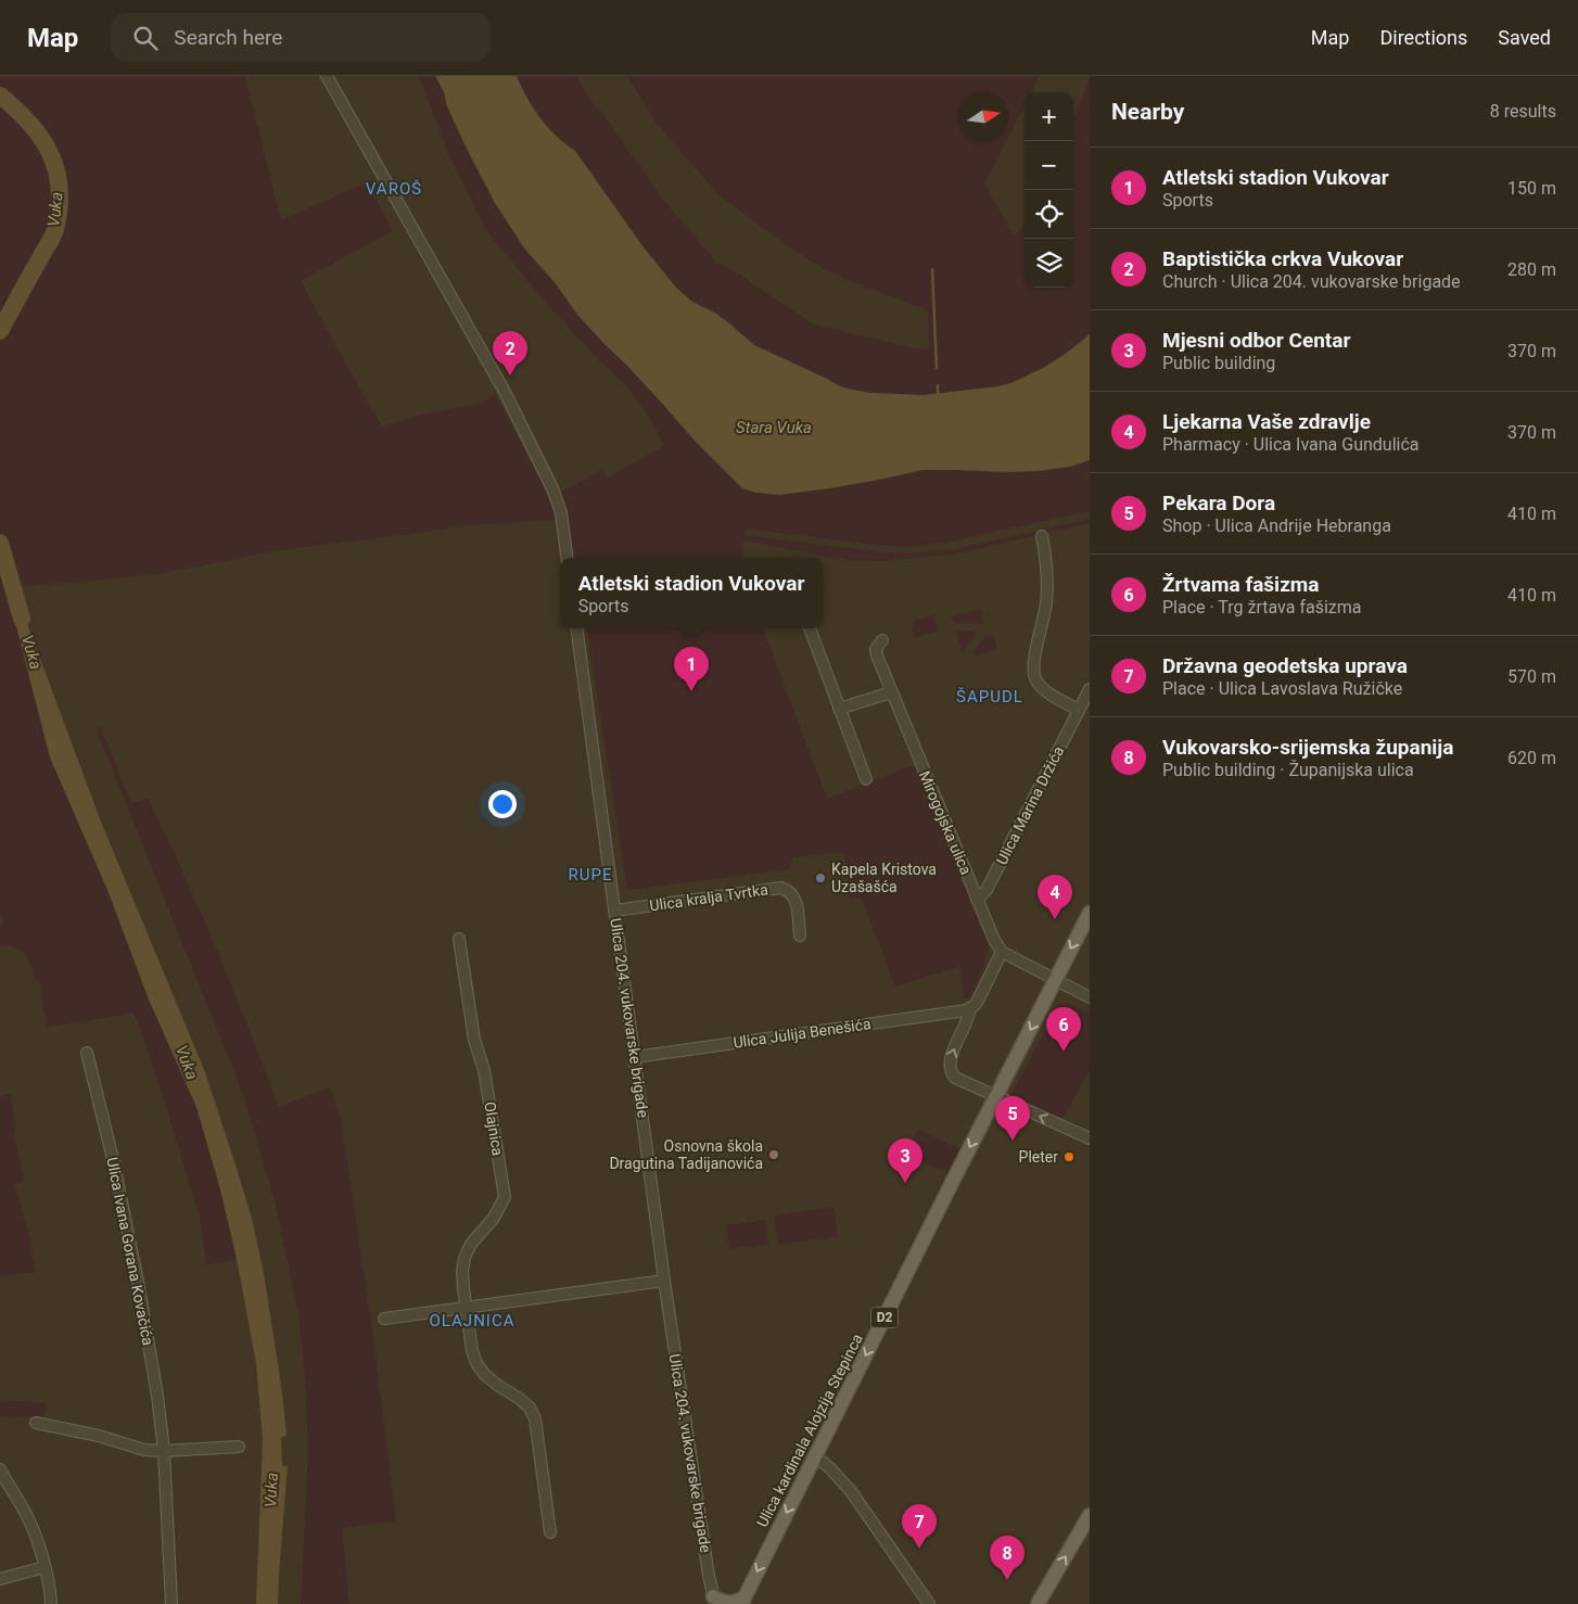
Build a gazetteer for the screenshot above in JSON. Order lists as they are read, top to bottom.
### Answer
{
  "streets": {
    "main road": ["D2", "Ulica kardinala Alojzija Stepinca"],
    "street": [
      "Ulica Marina Držića",
      "Mirogojska ulica",
      "Ulica kralja Tvrtka",
      "Ulica 204. vukovarske brigade",
      "Ulica Julija Benešića",
      "Olajnica",
      "Ulica Ivana Gorana Kovačića"
    ]
  },
  "crossings": [
    ["Ulica Marina Držića", "Mirogojska ulica"],
    ["Ulica kralja Tvrtka", "Ulica 204. vukovarske brigade"],
    ["Ulica 204. vukovarske brigade", "Ulica Julija Benešića"],
    ["D2", "Ulica kardinala Alojzija Stepinca"]
  ],
  "one_way": ["Ulica kardinala Alojzija Stepinca"],
  "districts": [
    "VAROŠ",
    "ŠAPUDL",
    "RUPE",
    "OLAJNICA"
  ],
  "water": ["Vuka", "Stara Vuka"],
  "places": ["Kapela Kristova Uzašašća", "Osnovna škola Dragutina Tadijanovića", "Pleter"],
  "north": "right",
  "page": {
    "header": "Map",
    "search": "Search here",
    "nav": ["Map", "Directions", "Saved"],
    "heading": ["Nearby", "8 results"],
    "map_buttons": ["+", "−"],
    "list": [
      {
        "mark": "1",
        "name": "Atletski stadion Vukovar",
        "note": "Sports",
        "value": "150 m"
      },
      {
        "mark": "2",
        "name": "Baptistička crkva Vukovar",
        "note": "Church · Ulica 204. vukovarske brigade",
        "value": "280 m"
      },
      {
        "mark": "3",
        "name": "Mjesni odbor Centar",
        "note": "Public building",
        "value": "370 m"
      },
      {
        "mark": "4",
        "name": "Ljekarna Vaše zdravlje",
        "note": "Pharmacy · Ulica Ivana Gundulića",
        "value": "370 m"
      },
      {
        "mark": "5",
        "name": "Pekara Dora",
        "note": "Shop · Ulica Andrije Hebranga",
        "value": "410 m"
      },
      {
        "mark": "6",
        "name": "Žrtvama fašizma",
        "note": "Place · Trg žrtava fašizma",
        "value": "410 m"
      },
      {
        "mark": "7",
        "name": "Državna geodetska uprava",
        "note": "Place · Ulica Lavoslava Ružičke",
        "value": "570 m"
      },
      {
        "mark": "8",
        "name": "Vukovarsko-srijemska županija",
        "note": "Public building · Županijska ulica",
        "value": "620 m"
      }
    ],
    "pins": [
      "2",
      "1",
      "4",
      "6",
      "5",
      "3",
      "7",
      "8"
    ],
    "popup": ["Atletski stadion Vukovar", "Sports"]
  }
}
